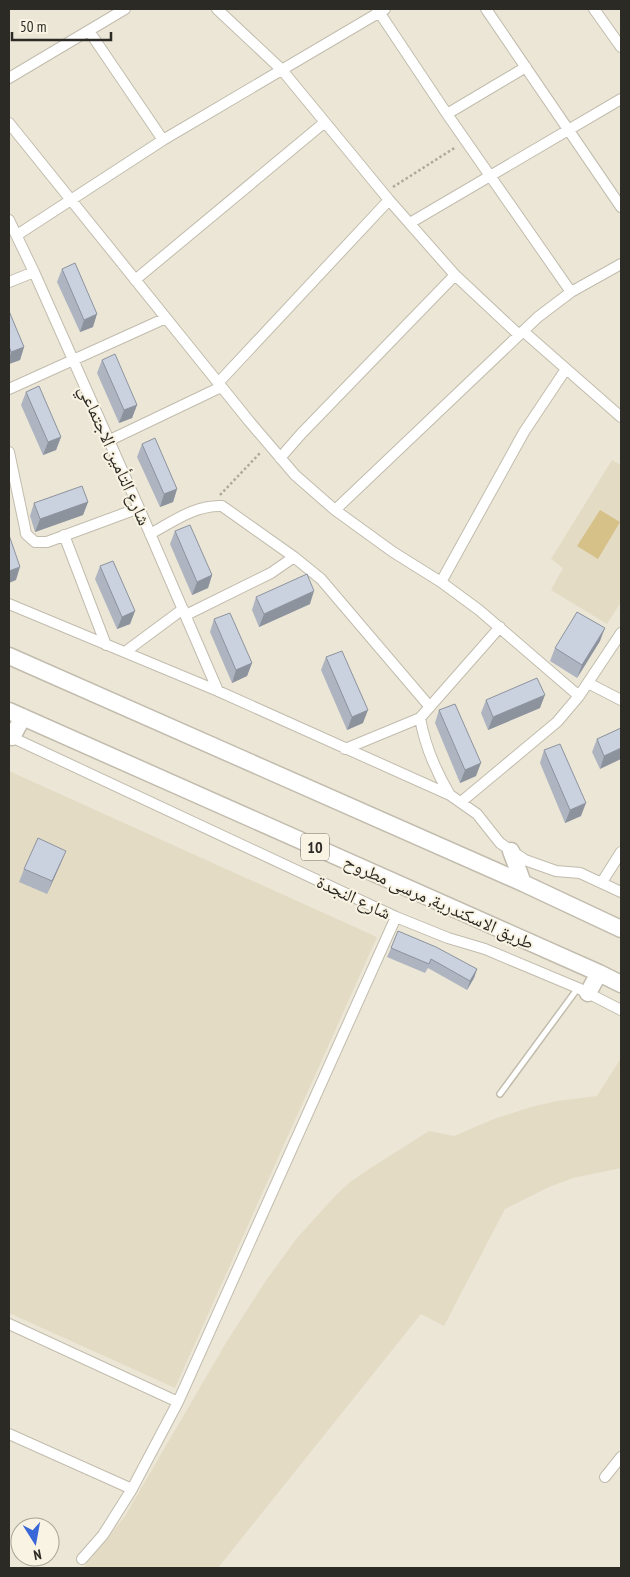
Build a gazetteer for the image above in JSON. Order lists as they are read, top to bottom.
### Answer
{
  "streets": {
    "main road": ["10", "طريق الاسكندرية, مرسى مطروح"],
    "street": ["شارع التأمين الاجتماعي", "شارع النجدة"]
  },
  "scale_bar": "50 m",
  "north": "bottom"
}
